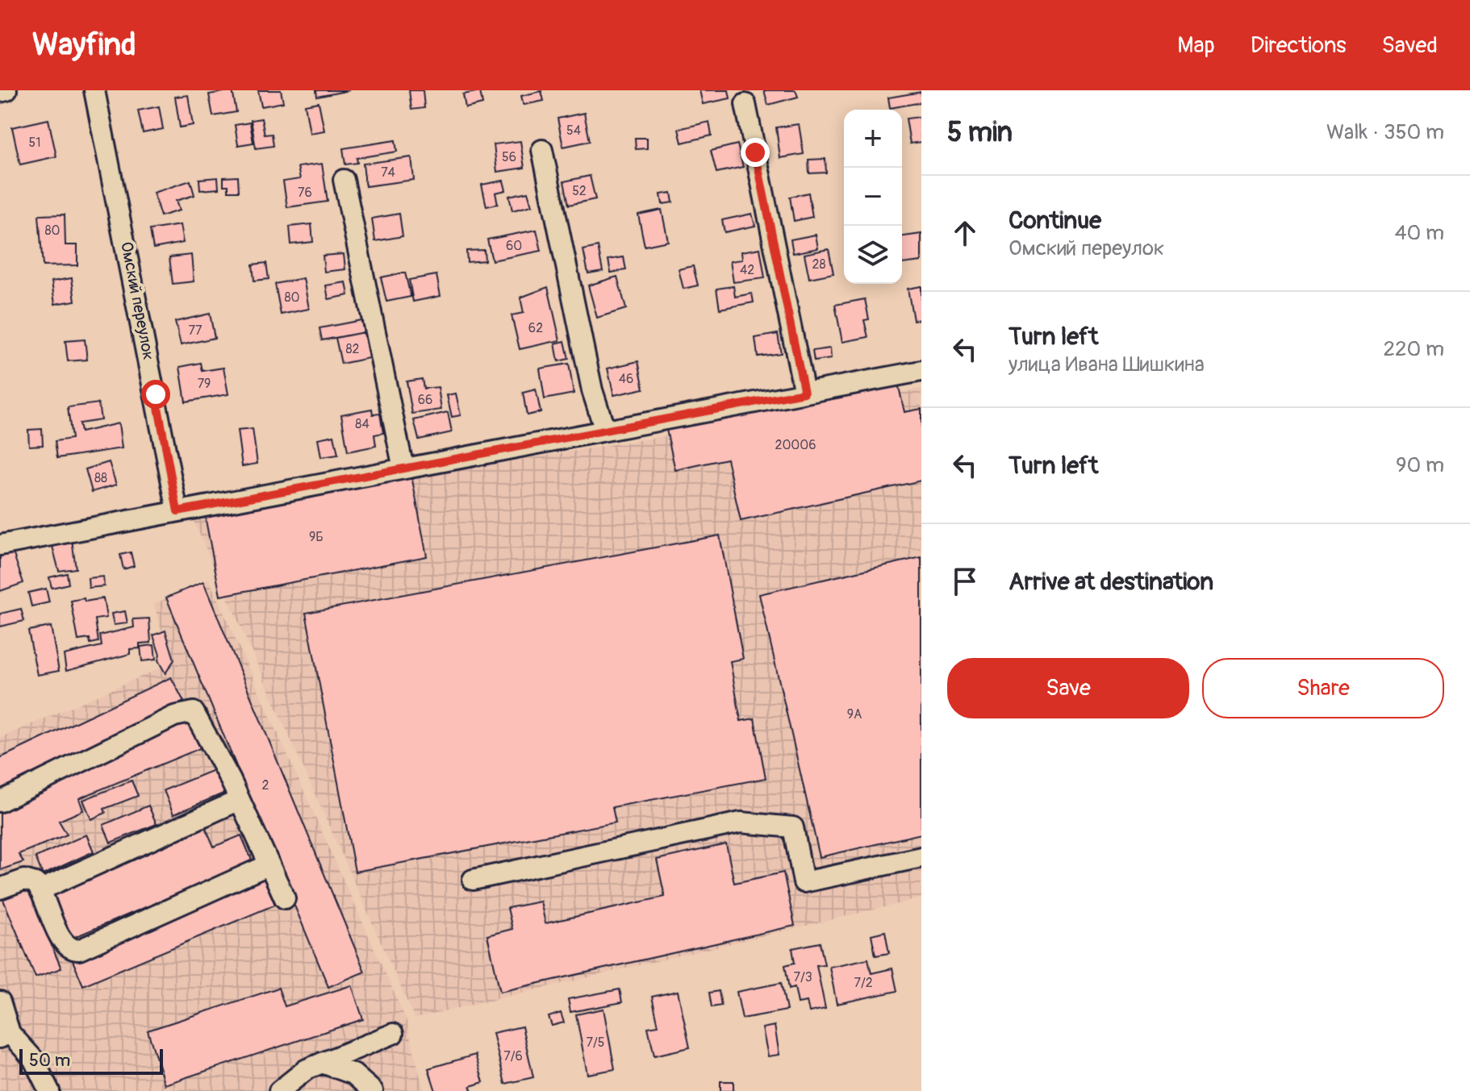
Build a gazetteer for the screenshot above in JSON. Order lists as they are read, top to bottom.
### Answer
{
  "streets": {
    "street": ["Омский переулок"]
  },
  "house_numbers": [
    "54",
    "51",
    "56",
    "74",
    "52",
    "76",
    "80",
    "60",
    "28",
    "42",
    "80",
    "62",
    "77",
    "82",
    "46",
    "79",
    "66",
    "84",
    "20006",
    "88",
    "9Б",
    "9А",
    "2",
    "7/3",
    "7/2",
    "7/5",
    "7/6"
  ],
  "scale_bar": "50 m",
  "page": {
    "header": "Wayfind",
    "nav": ["Map", "Directions", "Saved"],
    "heading": ["5 min", "Walk · 350 m"],
    "map_buttons": ["+", "−"],
    "list": [
      ["Continue", "Омский переулок", "40 m"],
      ["Turn left", "улица Ивана Шишкина", "220 m"],
      ["Turn left", "90 m"],
      "Arrive at destination"
    ],
    "buttons": ["Save", "Share"],
    "scale": "50 m"
  }
}
